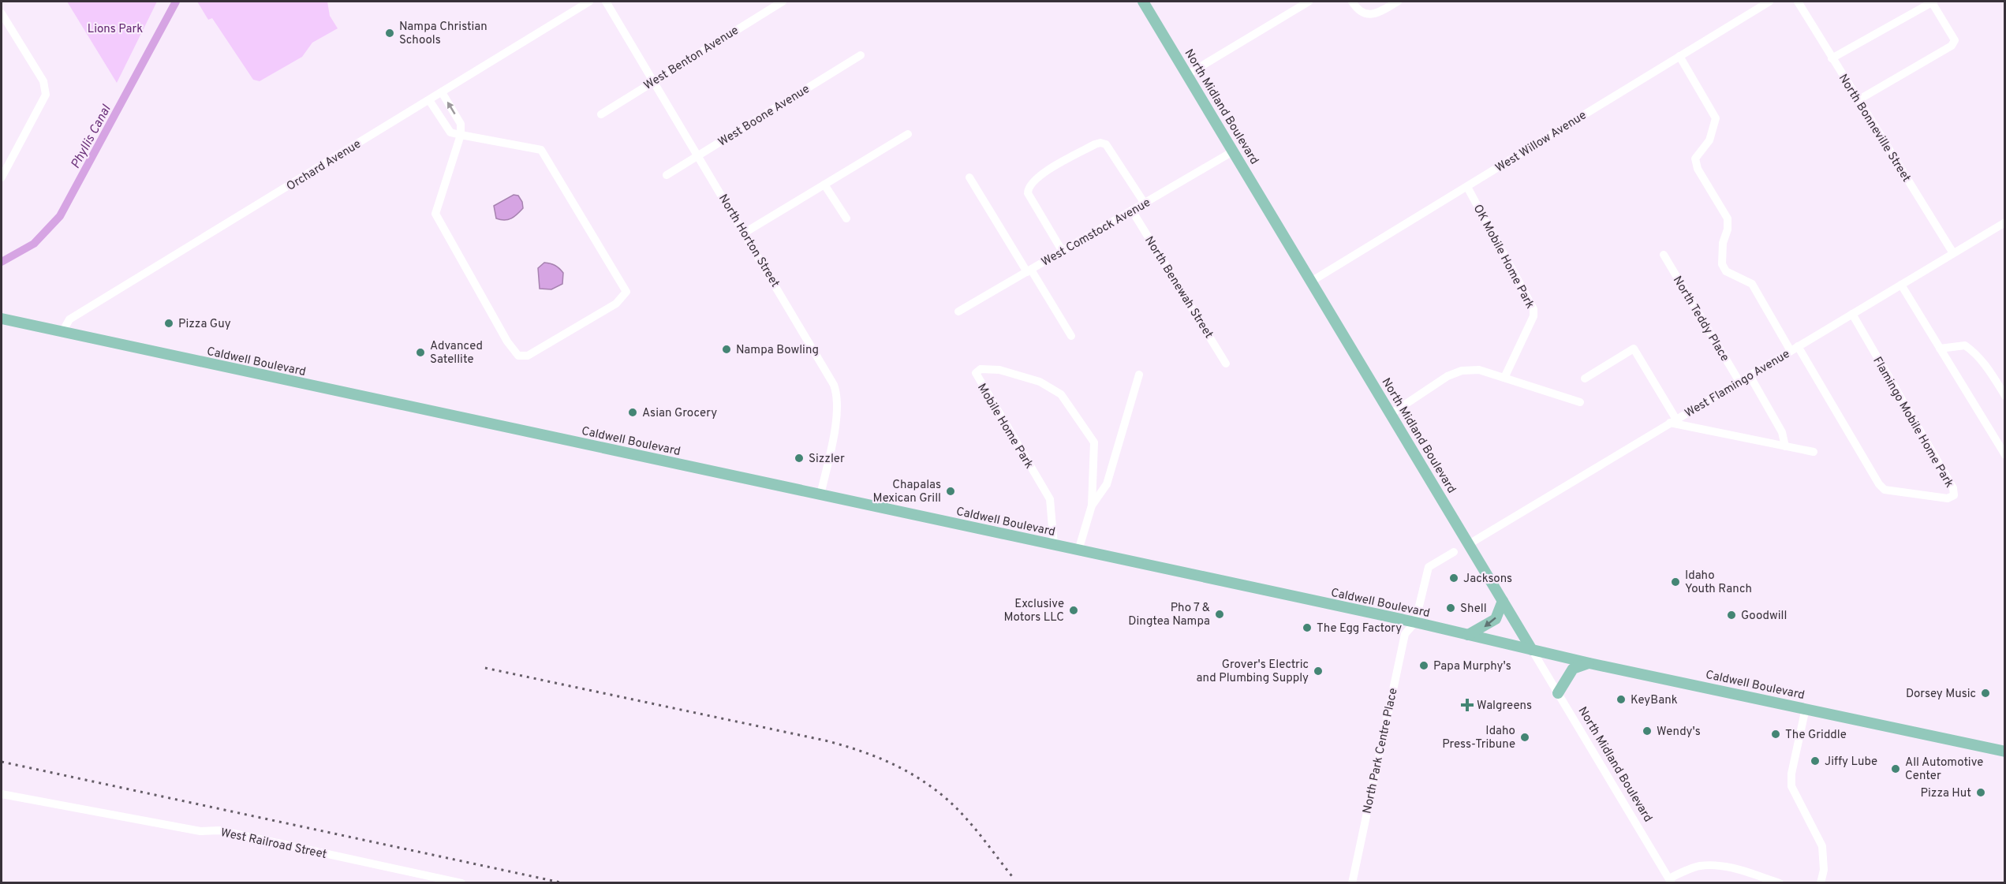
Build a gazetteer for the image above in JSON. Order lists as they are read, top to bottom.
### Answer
{
  "streets": {
    "main road": ["North Midland Boulevard", "Caldwell Boulevard"],
    "street": [
      "West Benton Avenue",
      "West Boone Avenue",
      "North Bonneville Street",
      "West Willow Avenue",
      "Orchard Avenue",
      "West Comstock Avenue",
      "North Horton Street",
      "OK Mobile Home Park",
      "North Benewah Street",
      "North Teddy Place",
      "West Flamingo Avenue",
      "Flamingo Mobile Home Park",
      "Mobile Home Park",
      "North Park Centre Place",
      "West Railroad Street"
    ]
  },
  "crossings": [
    ["West Benton Avenue", "North Horton Street"],
    ["North Midland Boulevard", "West Willow Avenue"],
    ["North Midland Boulevard", "West Comstock Avenue"],
    ["North Midland Boulevard", "Caldwell Boulevard"],
    ["North Midland Boulevard", "West Flamingo Avenue"],
    ["West Boone Avenue", "North Horton Street"],
    ["North Bonneville Street", "West Flamingo Avenue"],
    ["West Willow Avenue", "OK Mobile Home Park"],
    ["Orchard Avenue", "Caldwell Boulevard"],
    ["West Comstock Avenue", "North Benewah Street"],
    ["North Horton Street", "Caldwell Boulevard"],
    ["North Teddy Place", "West Flamingo Avenue"],
    ["Caldwell Boulevard", "Mobile Home Park"],
    ["Caldwell Boulevard", "North Park Centre Place"],
    ["West Flamingo Avenue", "Flamingo Mobile Home Park"]
  ],
  "water": ["Phyllis Canal"],
  "parks": ["Lions Park"],
  "places": {
    "other": [
      "Nampa Christian Schools",
      "Pizza Guy",
      "Nampa Bowling",
      "Advanced Satellite",
      "Asian Grocery",
      "Sizzler",
      "Chapalas Mexican Grill",
      "Jacksons",
      "Idaho Youth Ranch",
      "Shell",
      "Exclusive Motors LLC",
      "Pho 7 & Dingtea Nampa",
      "Goodwill",
      "The Egg Factory",
      "Papa Murphy's",
      "Grover's Electric and Plumbing Supply",
      "Dorsey Music",
      "KeyBank",
      "Wendy's",
      "The Griddle",
      "Idaho Press-Tribune",
      "Jiffy Lube",
      "All Automotive Center",
      "Pizza Hut"
    ],
    "health": ["Walgreens"]
  }
}
